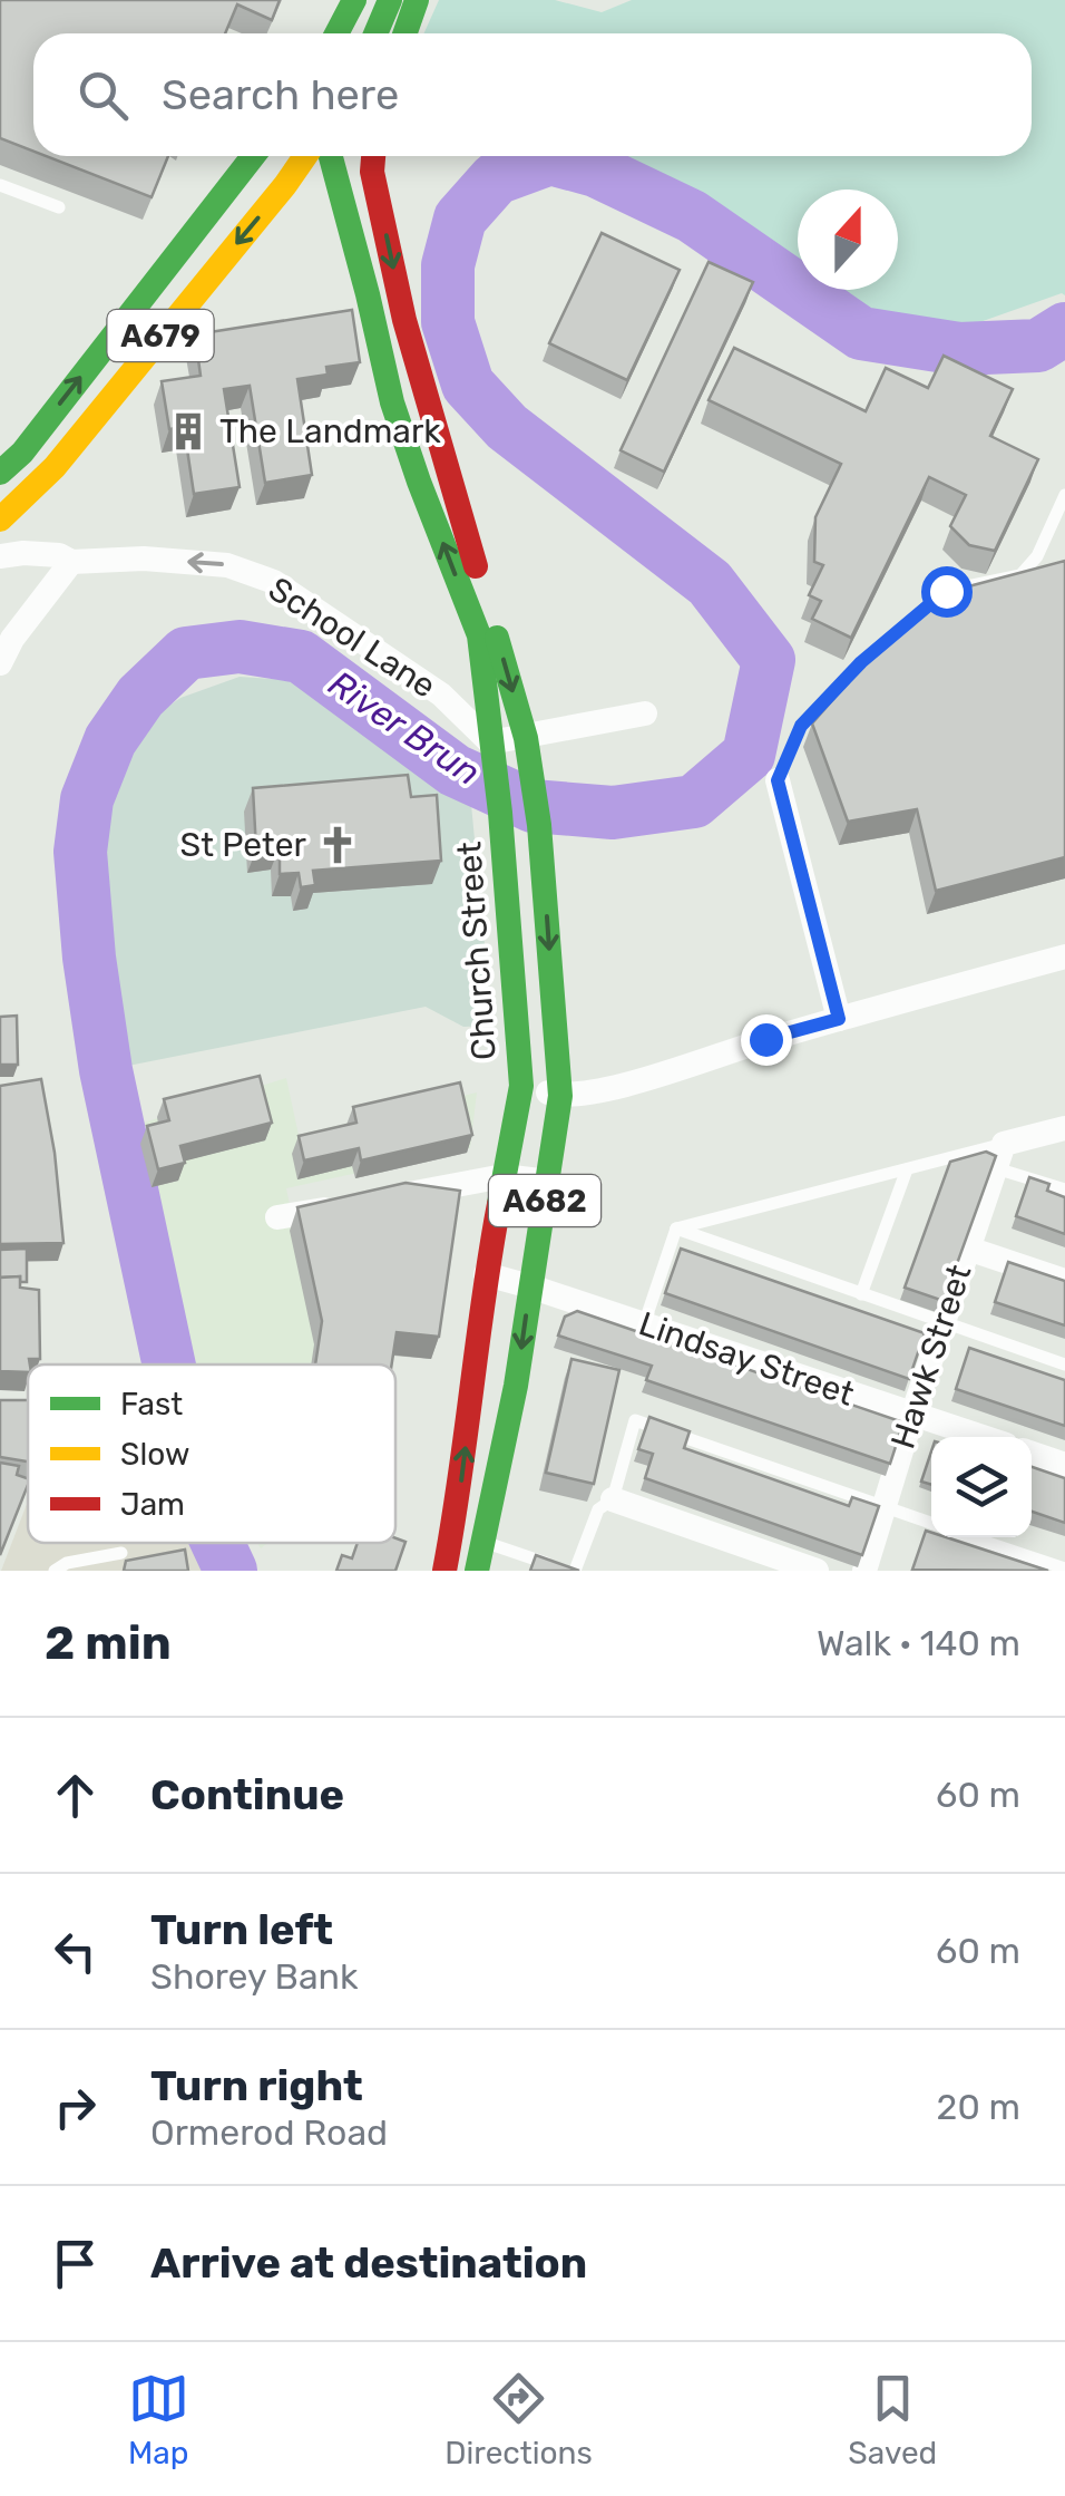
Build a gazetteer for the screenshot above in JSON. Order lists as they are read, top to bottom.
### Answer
{
  "streets": {
    "main road": ["A679", "Church Street", "A682"],
    "street": ["School Lane", "Hawk Street", "Lindsay Street"]
  },
  "crossings": [
    ["School Lane", "Church Street"],
    ["Church Street", "Lindsay Street"],
    ["A682", "Lindsay Street"],
    ["Hawk Street", "Lindsay Street"]
  ],
  "one_way": ["School Lane"],
  "water": ["River Brun"],
  "places": {
    "building": ["The Landmark"],
    "church": ["St Peter"]
  },
  "legend": ["Fast", "Slow", "Jam"],
  "north": "top",
  "page": {
    "search": "Search here",
    "heading": ["2 min", "Walk · 140 m"],
    "list": [
      ["Continue", "60 m"],
      ["Turn left", "Shorey Bank", "60 m"],
      ["Turn right", "Ormerod Road", "20 m"],
      "Arrive at destination"
    ],
    "nav": ["Map", "Directions", "Saved"]
  }
}
